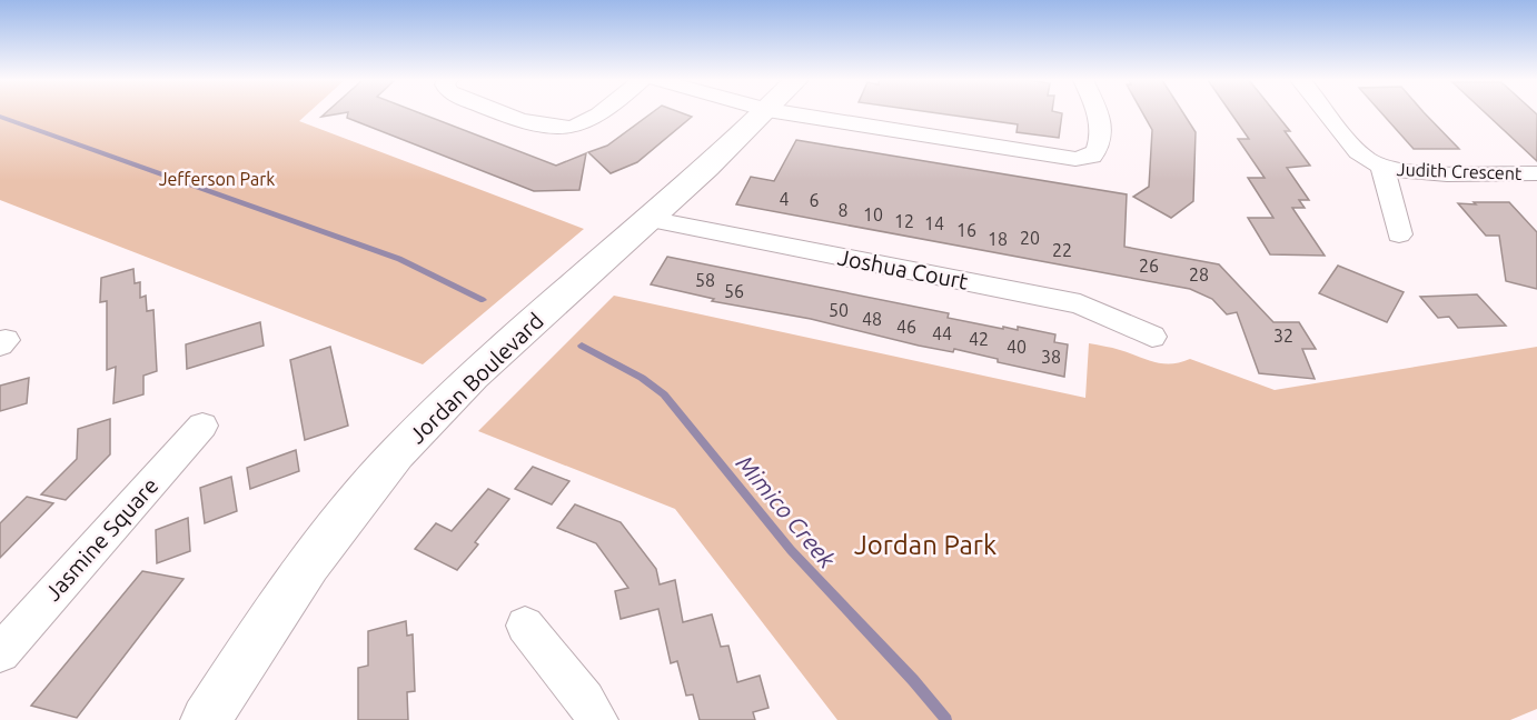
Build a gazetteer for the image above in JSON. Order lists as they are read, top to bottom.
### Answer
{
  "streets": {
    "street": [
      "Judith Crescent",
      "Joshua Court",
      "Jordan Boulevard",
      "Jasmine Square"
    ]
  },
  "crossings": [
    ["Joshua Court", "Jordan Boulevard"]
  ],
  "water": ["Mimico Creek"],
  "parks": ["Jefferson Park", "Jordan Park"],
  "house_numbers": [
    "4",
    "6",
    "8",
    "10",
    "12",
    "14",
    "16",
    "20",
    "18",
    "22",
    "26",
    "28",
    "58",
    "56",
    "50",
    "48",
    "46",
    "44",
    "32",
    "42",
    "40",
    "38"
  ]
}
